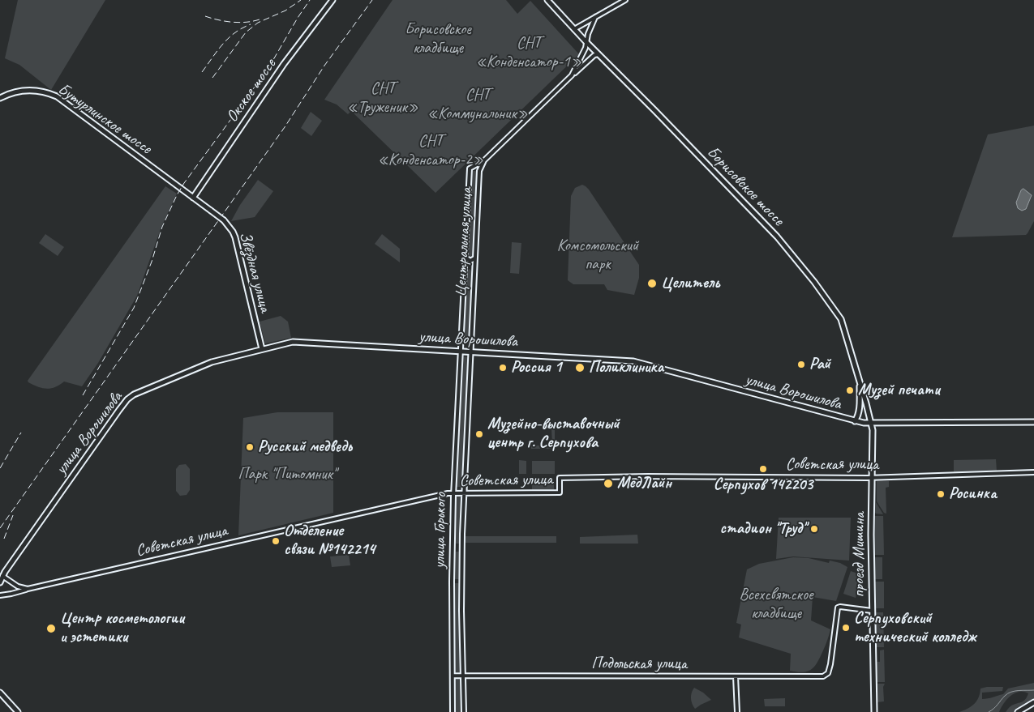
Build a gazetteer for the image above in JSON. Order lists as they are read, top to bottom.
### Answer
{
  "streets": {
    "main road": [
      "Окское шоссе",
      "Бутурлинское шоссе",
      "Борисовское шоссе",
      "Звёздная улица",
      "улица Ворошилова",
      "проезд Мишина"
    ],
    "street": [
      "Центральная улица",
      "Советская улица",
      "улица Горького",
      "Подольская улица"
    ]
  },
  "crossings": [
    ["Окское шоссе", "Бутурлинское шоссе"],
    ["Окское шоссе", "Звёздная улица"],
    ["Бутурлинское шоссе", "Звёздная улица"],
    ["Борисовское шоссе", "Центральная улица"],
    ["Борисовское шоссе", "улица Ворошилова"],
    ["Борисовское шоссе", "проезд Мишина"],
    ["Центральная улица", "улица Ворошилова"],
    ["Центральная улица", "улица Горького"],
    ["Звёздная улица", "улица Ворошилова"],
    ["улица Ворошилова", "улица Горького"],
    ["улица Ворошилова", "проезд Мишина"],
    ["Советская улица", "улица Горького"],
    ["Советская улица", "проезд Мишина"],
    ["улица Горького", "Подольская улица"],
    ["проезд Мишина", "Подольская улица"]
  ],
  "parks": [
    "Борисовское кладбище",
    "СНТ «Конденсатор-1»",
    "СНТ «Труженик»",
    "СНТ «Коммунальник»",
    "СНТ «Конденсатор-2»",
    "Комсомольский парк",
    "Парк \"Питомник\"",
    "Всехсвятское кладбище"
  ],
  "places": [
    "Целитель",
    "Рай",
    "Россия 1",
    "Поликлиника",
    "Музей печати",
    "Музейно-выставочный центр г. Серпухова",
    "Русский медведь",
    "Серпухов 142203",
    "МедЛайн",
    "Росинка",
    "стадион \"Труд\"",
    "Отделение связи №142214",
    "Серпуховский технический колледж",
    "Центр косметологии и эстетики"
  ]
}
